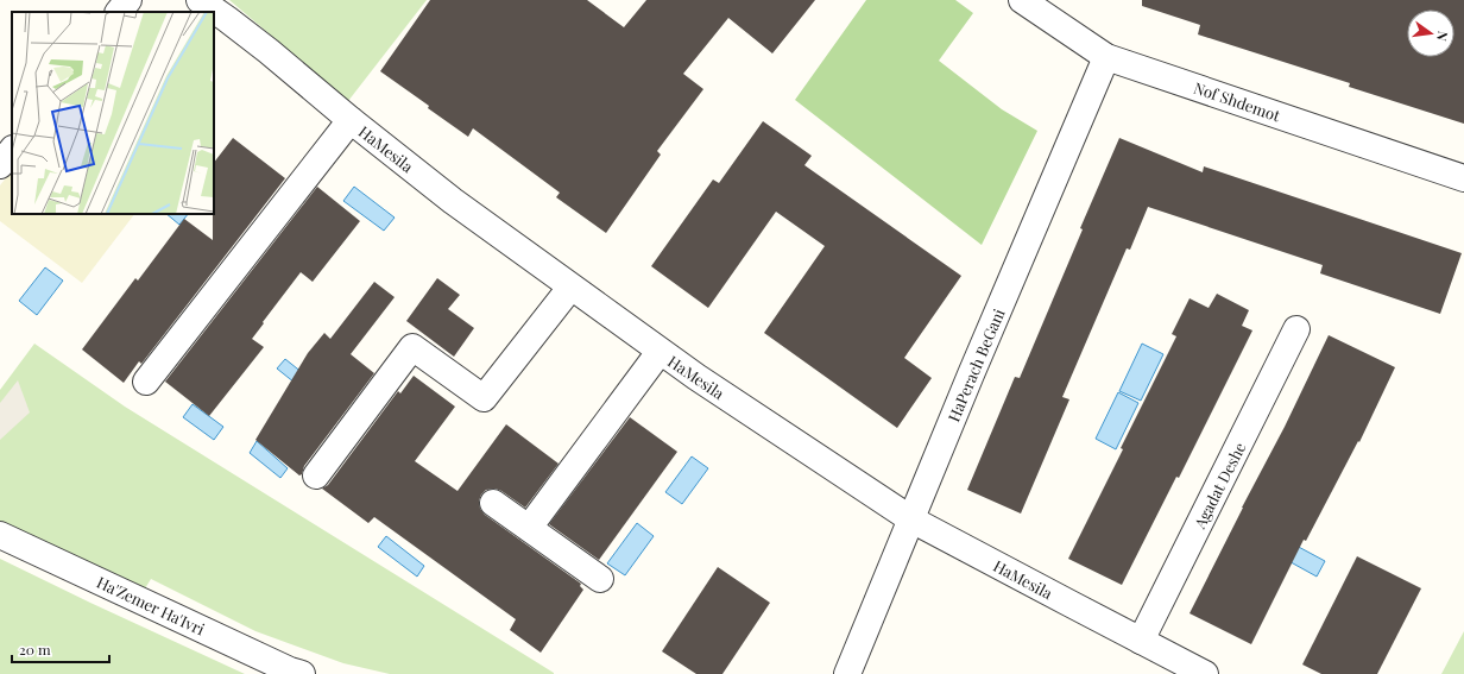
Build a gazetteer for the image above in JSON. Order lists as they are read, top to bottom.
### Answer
{
  "streets": {
    "street": [
      "Nof Shdemot",
      "HaMesila",
      "HaPerach BeGani",
      "Agadat Deshe",
      "Ha'Zemer Ha'Ivri"
    ]
  },
  "crossings": [
    ["Nof Shdemot", "HaPerach BeGani"],
    ["HaMesila", "HaPerach BeGani"],
    ["HaMesila", "Agadat Deshe"]
  ],
  "scale_bar": "20 m",
  "north": "right"
}
